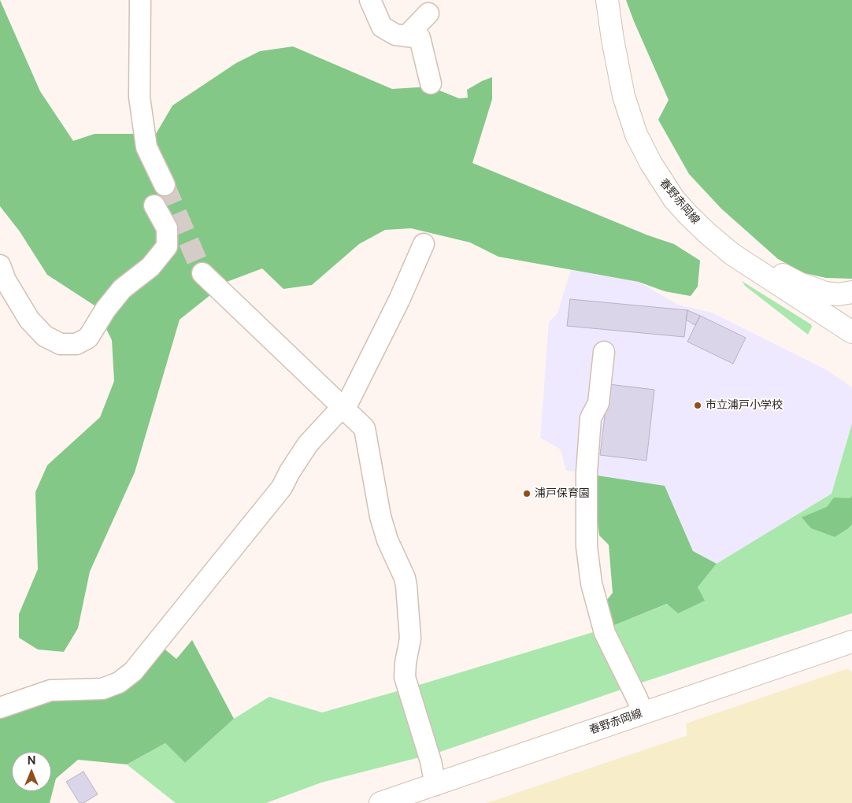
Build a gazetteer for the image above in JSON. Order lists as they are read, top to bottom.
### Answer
{
  "streets": {
    "main road": ["春野赤岡線"]
  },
  "places": ["市立浦戸小学校", "浦戸保育園"],
  "north": "top"
}
